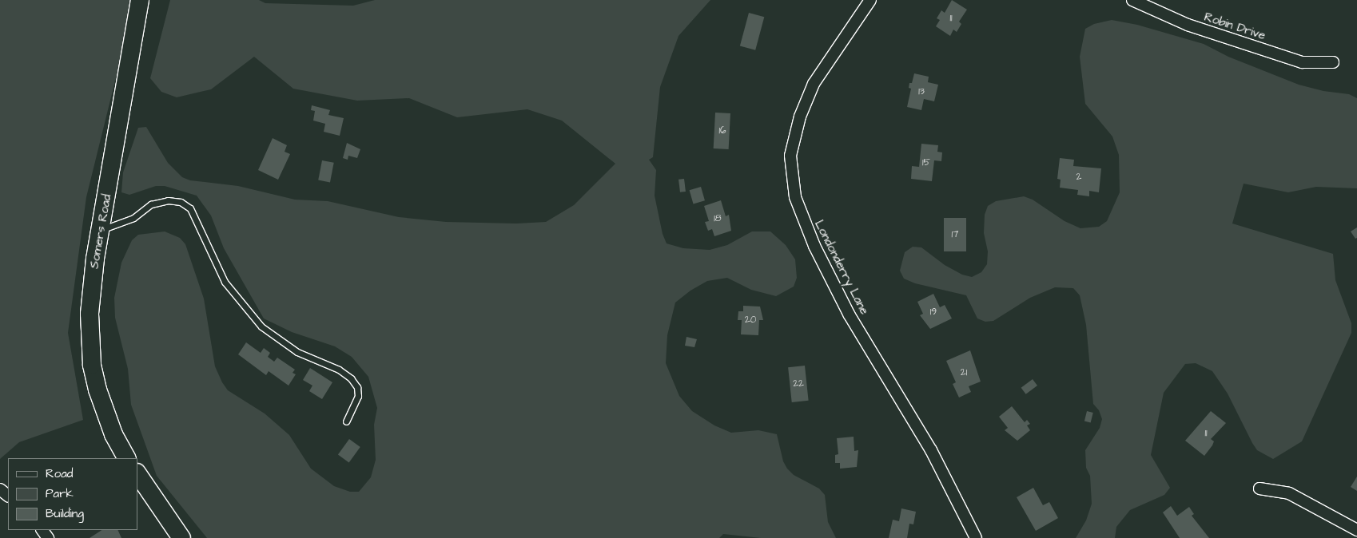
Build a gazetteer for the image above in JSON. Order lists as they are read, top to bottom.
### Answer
{
  "streets": {
    "main road": ["Somers Road"],
    "street": ["Robin Drive", "Londonderry Lane"]
  },
  "house_numbers": [
    "11",
    "13",
    "16",
    "15",
    "2",
    "18",
    "17",
    "19",
    "20",
    "21",
    "22",
    "11"
  ],
  "legend": ["Road", "Park", "Building"]
}
